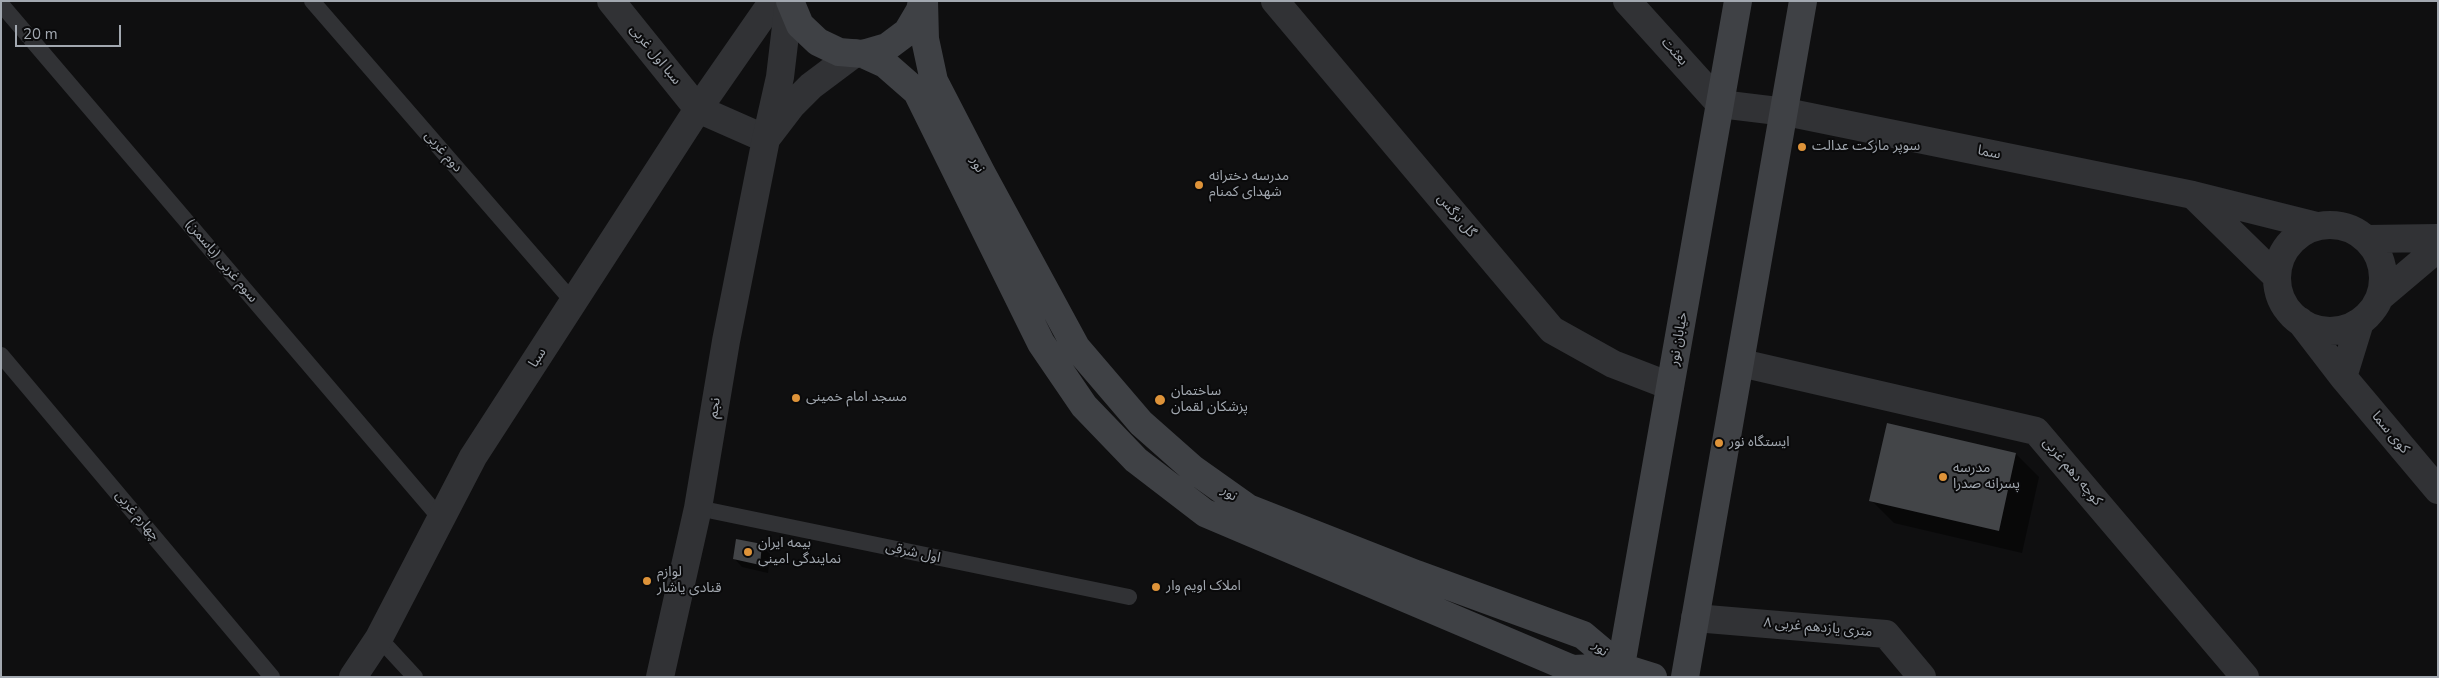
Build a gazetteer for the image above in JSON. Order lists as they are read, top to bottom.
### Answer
{
  "streets": {
    "main road": ["نور", "خیابان نور"],
    "street": [
      "بعثت",
      "سبا اول غربی",
      "سما",
      "گل نرگس",
      "سبا",
      "نجم",
      "کوی سما",
      "کوچه دهم غربی",
      "۸ متری یازدهم غربی"
    ],
    "lane": [
      "دوم غربی",
      "سوم غربی (یاسمن)",
      "چهارم غربی",
      "اول شرقی"
    ]
  },
  "crossings": [
    ["بعثت", "سما"],
    ["بعثت", "خیابان نور"],
    ["سبا اول غربی", "سبا"],
    ["دوم غربی", "سبا"],
    ["سما", "خیابان نور"],
    ["سما", "کوی سما"],
    ["نور", "خیابان نور"],
    ["گل نرگس", "خیابان نور"],
    ["سوم غربی (یاسمن)", "سبا"],
    ["نجم", "اول شرقی"]
  ],
  "places": [
    "سوپر مارکت عدالت",
    "مدرسه دخترانه شهدای کمنام",
    "مسجد امام خمینی",
    "ساختمان پزشکان لقمان",
    "ایستگاه نور",
    "مدرسه پسرانه صدرا",
    "بیمه ایران نمایندگی امینی",
    "لوازم قنادی یاشار",
    "املاک اویم وار"
  ],
  "scale_bar": "20 m"
}
